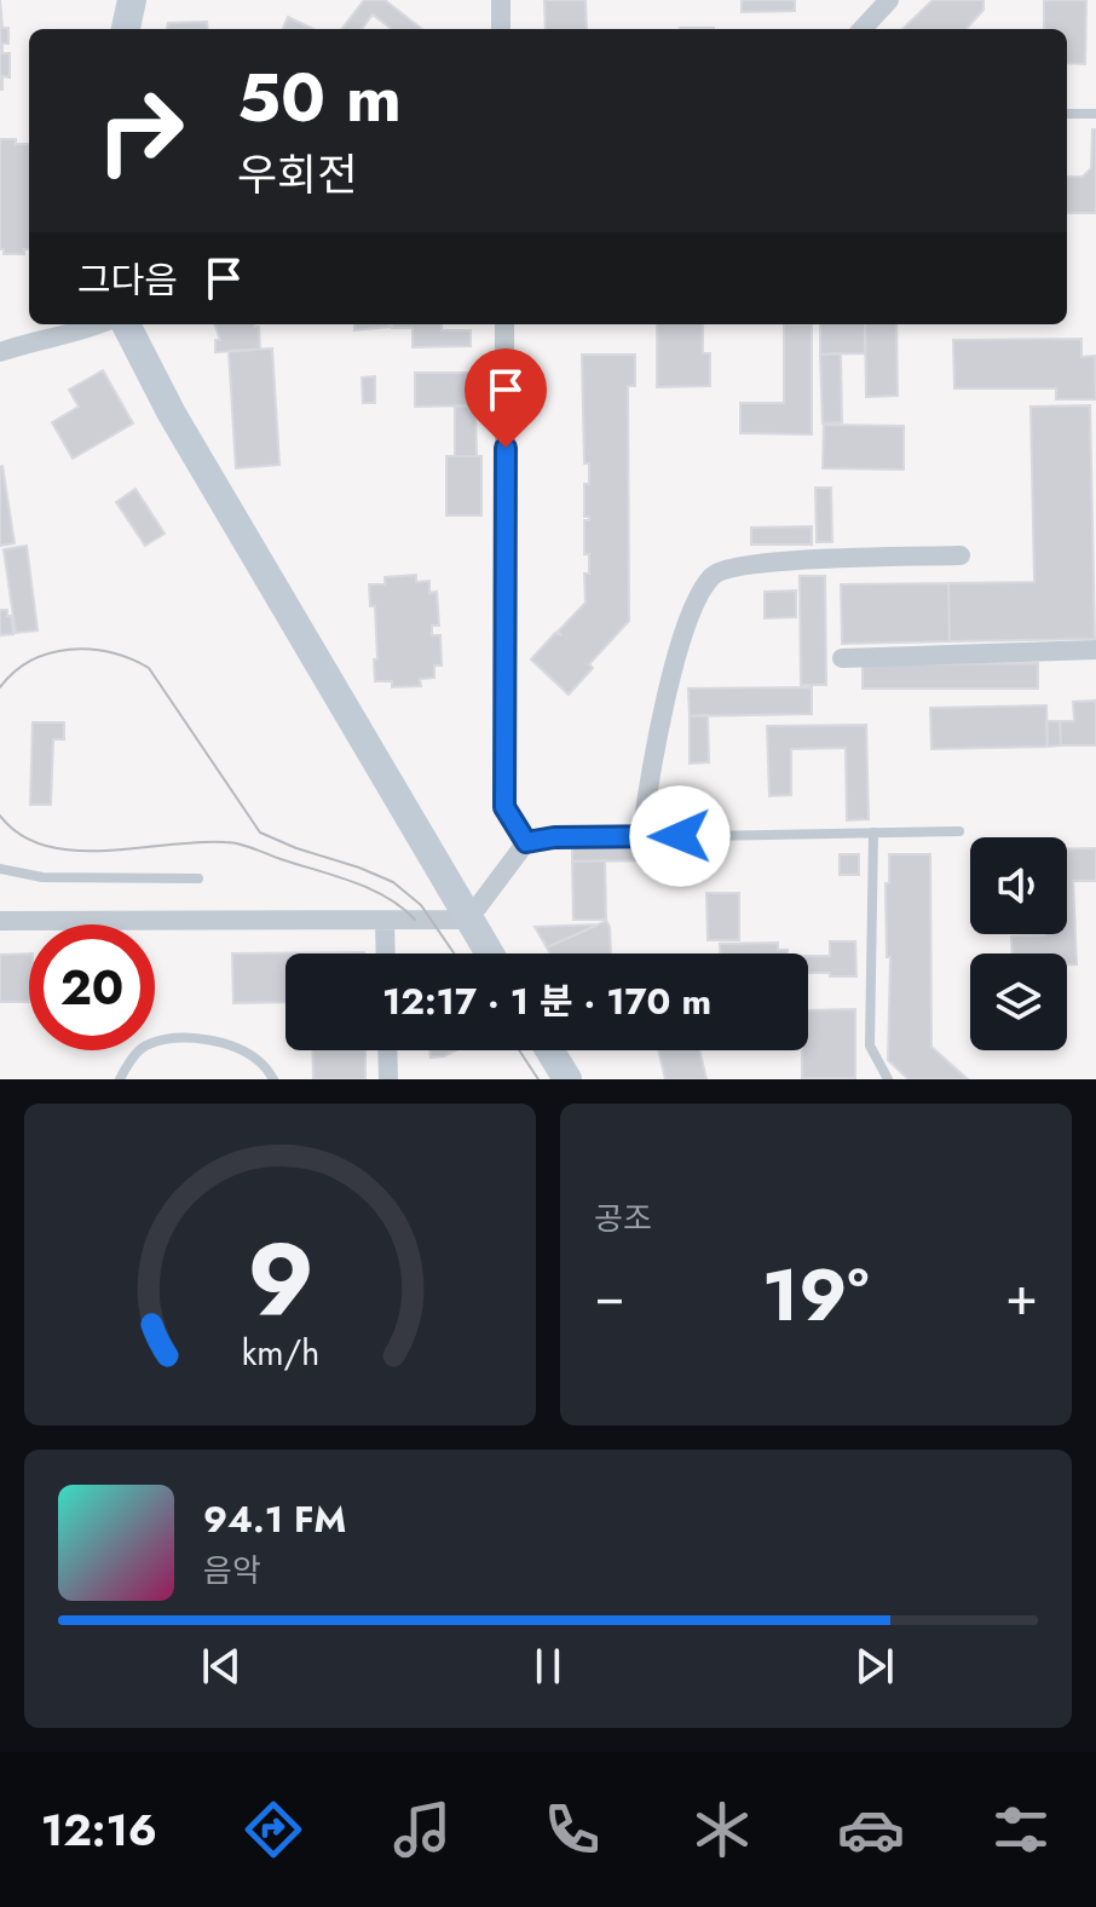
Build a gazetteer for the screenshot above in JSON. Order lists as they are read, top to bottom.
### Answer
{
  "page": {
    "turn": ["50 m", "우회전"],
    "then": "그다음",
    "limit": "20",
    "trip": "12:17 · 1 분 · 170 m",
    "tile": "공조",
    "heat": ["−", "19°", "+"],
    "song": ["94.1 FM", "음악"],
    "tabs": "12:16",
    "gauge": ["9", "km/h"]
  }
}
